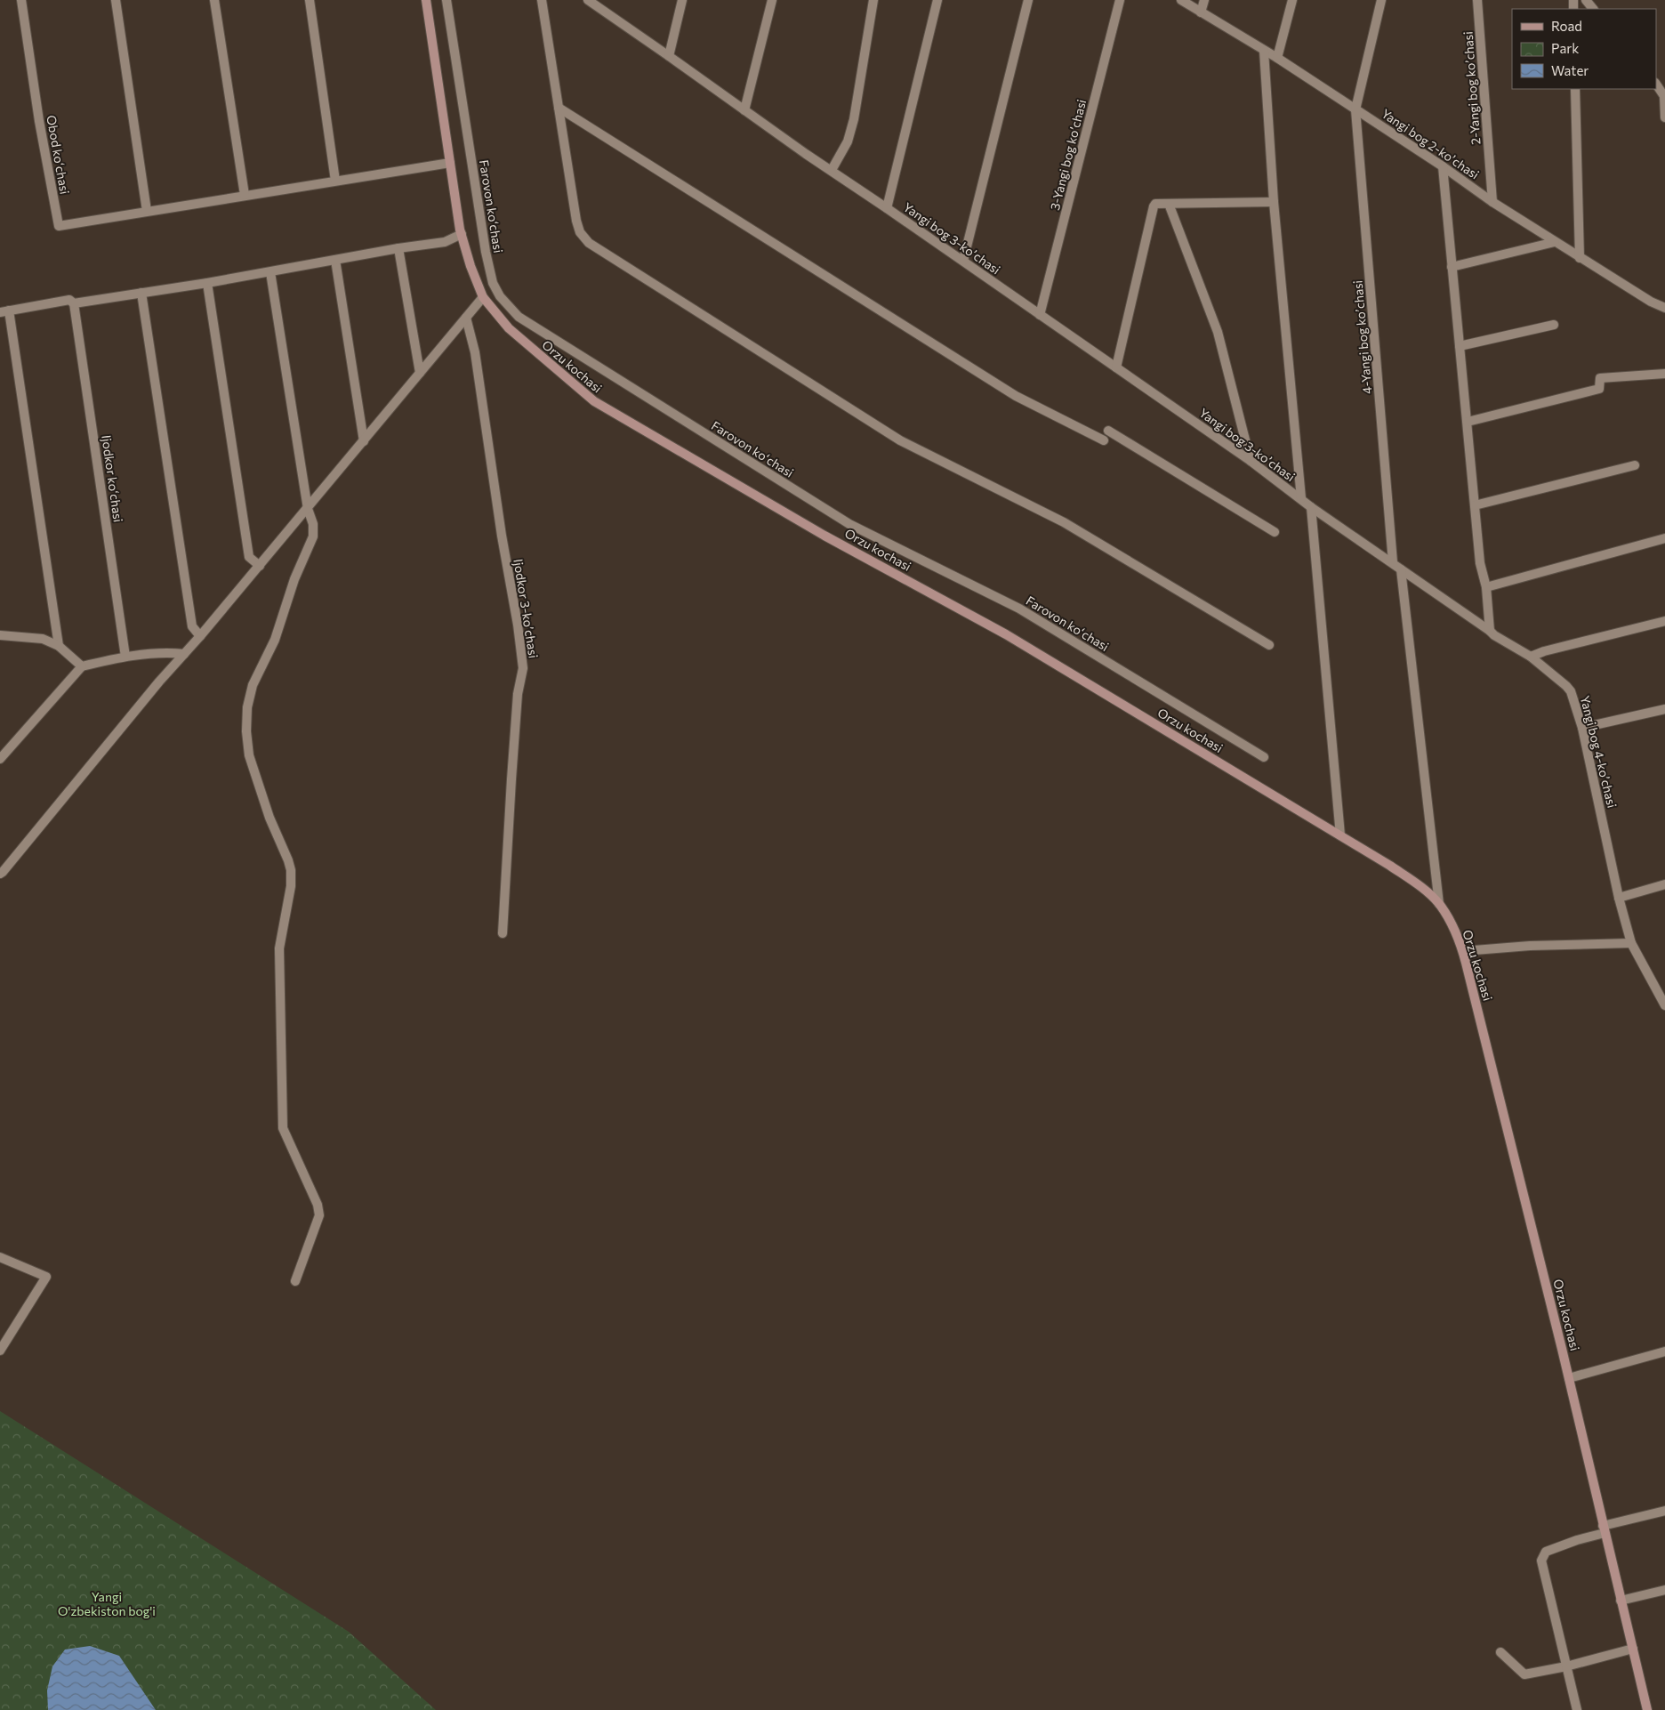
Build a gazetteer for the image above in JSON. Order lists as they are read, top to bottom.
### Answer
{
  "streets": {
    "main road": ["Orzu kochasi"],
    "street": [
      "2-Yangi bog koʼchasi",
      "Yangi bog 2-koʼchasi",
      "Obod koʻchasi",
      "3-Yangi bog koʼchasi",
      "Farovon koʻchasi",
      "Yangi bog 3-koʼchasi",
      "4-Yangi bog koʼchasi",
      "Ijodkor koʻchasi",
      "Ijodkor 3-koʼchasi",
      "Yangi bog 4-koʼchasi"
    ]
  },
  "crossings": [
    ["2-Yangi bog koʼchasi", "Yangi bog 2-koʼchasi"],
    ["Yangi bog 2-koʼchasi", "4-Yangi bog koʼchasi"],
    ["Obod koʻchasi", "Orzu kochasi"],
    ["3-Yangi bog koʼchasi", "Yangi bog 3-koʼchasi"],
    ["Yangi bog 3-koʼchasi", "Yangi bog 4-koʼchasi"],
    ["4-Yangi bog koʼchasi", "Yangi bog 4-koʼchasi"]
  ],
  "parks": ["Yangi O'zbekiston bog'i"],
  "legend": ["Road", "Park", "Water"]
}
